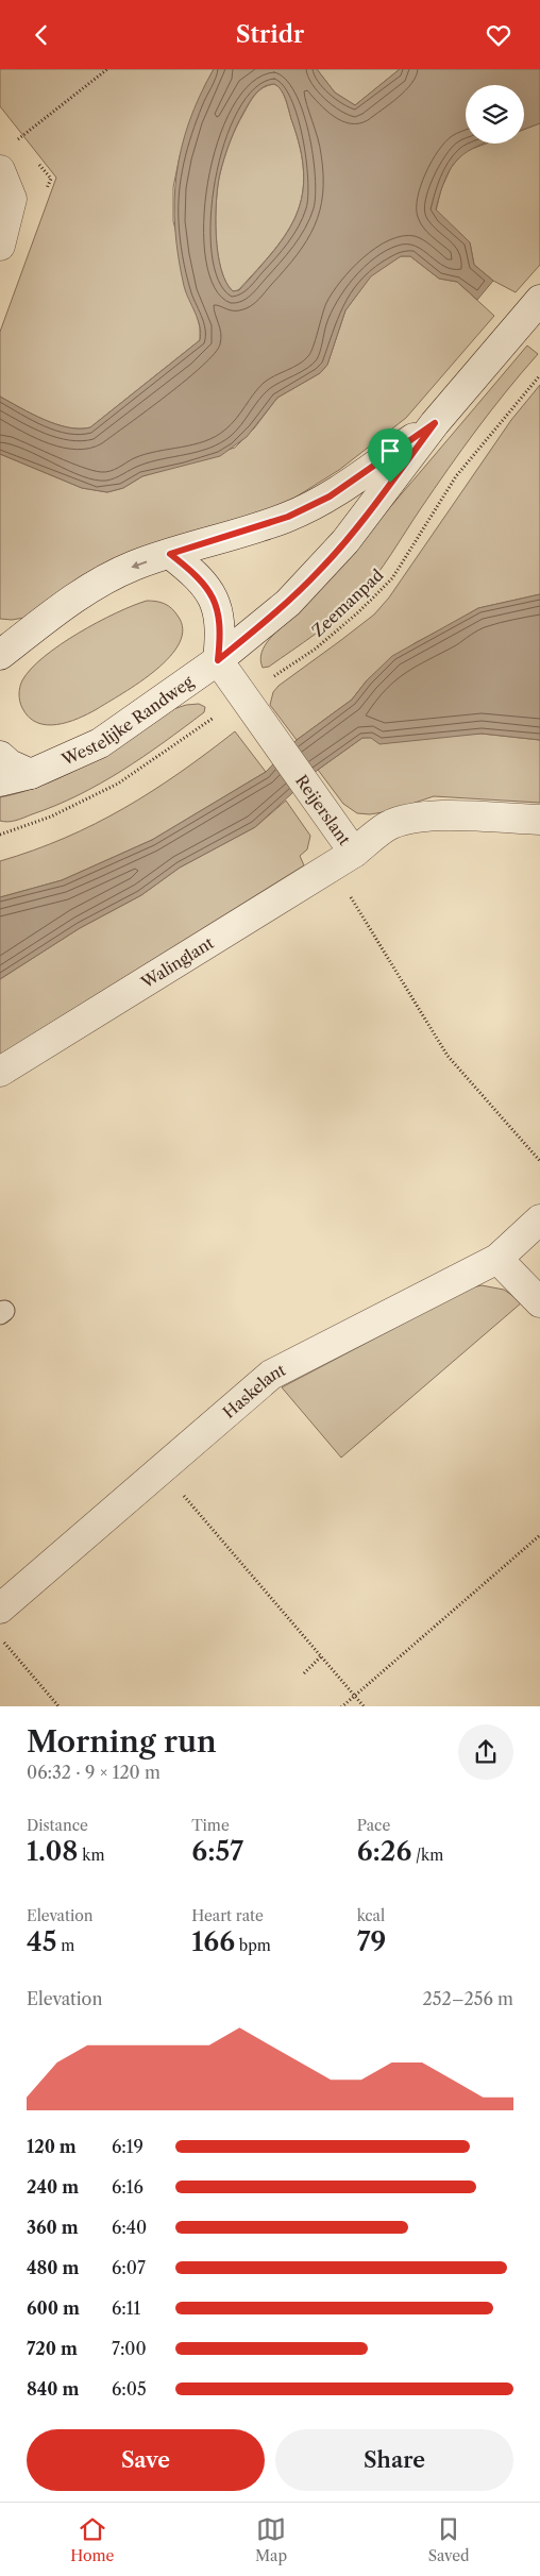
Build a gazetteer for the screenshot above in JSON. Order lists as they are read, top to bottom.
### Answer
{
  "streets": {
    "street": [
      "Westelijke Randweg",
      "Reijerslant",
      "Walinglant",
      "Haskelant"
    ],
    "path": ["Zeemanpad"]
  },
  "crossings": [
    ["Zeemanpad", "Reijerslant"],
    ["Westelijke Randweg", "Reijerslant"],
    ["Reijerslant", "Walinglant"]
  ],
  "page": {
    "header": "Stridr",
    "heading": ["Morning run", "06:32 · 9 × 120 m"],
    "stats": [
      ["Distance", "1.08 km"],
      ["Time", "6:57"],
      ["Pace", "6:26 /km"],
      ["Elevation", "45 m"],
      ["Heart rate", "166 bpm"],
      ["kcal", "79"]
    ],
    "chart": ["Elevation", "252–256 m"],
    "list": [
      {
        "name": "120 m",
        "note": "6:19"
      },
      {
        "name": "240 m",
        "note": "6:16"
      },
      {
        "name": "360 m",
        "note": "6:40"
      },
      {
        "name": "480 m",
        "note": "6:07"
      },
      {
        "name": "600 m",
        "note": "6:11"
      },
      {
        "name": "720 m",
        "note": "7:00"
      },
      {
        "name": "840 m",
        "note": "6:05"
      }
    ],
    "buttons": ["Save", "Share"],
    "tabs": ["Home", "Map", "Saved"]
  }
}
